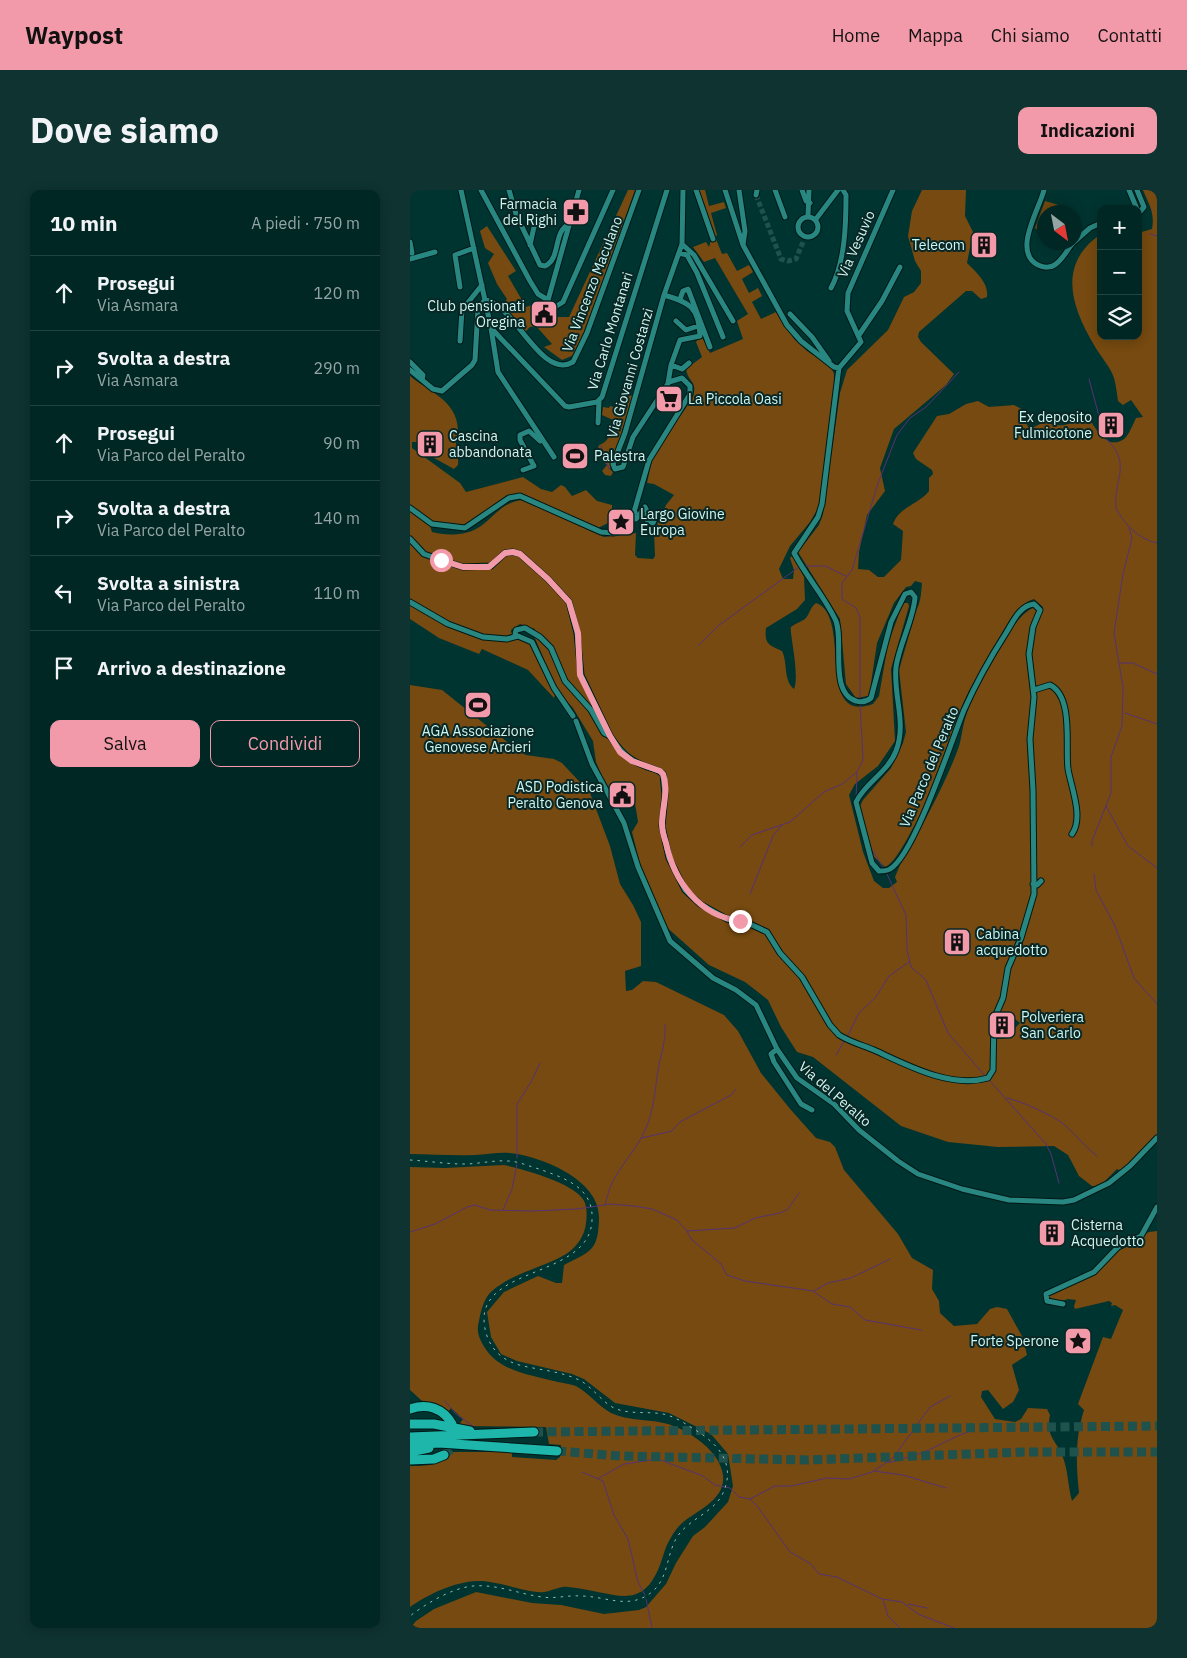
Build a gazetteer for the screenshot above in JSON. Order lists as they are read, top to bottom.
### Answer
{
  "streets": {
    "street": [
      "Via Vesuvio",
      "Via Vincenzo Maculano",
      "Via Carlo Montanari",
      "Via Giovanni Costanzi",
      "Via Parco del Peralto",
      "Via del Peralto"
    ]
  },
  "places": {
    "pharmacy": ["Farmacia del Righi"],
    "building": [
      "Telecom",
      "Ex deposito Fulmicotone",
      "Cascina abbandonata",
      "Cabina acquedotto",
      "Polveriera San Carlo",
      "Cisterna Acquedotto"
    ],
    "public building": ["Club pensionati Oregina", "ASD Podistica Peralto Genova"],
    "supermarket": ["La Piccola Oasi"],
    "sports": ["Palestra", "AGA Associazione Genovese Arcieri"],
    "place": ["Largo Giovine Europa", "Forte Sperone"]
  },
  "north": "bottom right",
  "page": {
    "header": "Waypost",
    "nav": [
      "Home",
      "Mappa",
      "Chi siamo",
      "Contatti"
    ],
    "title": "Dove siamo",
    "buttons": [
      "Indicazioni",
      ["Salva", "Condividi"]
    ],
    "heading": ["10 min", "A piedi · 750 m"],
    "map_buttons": ["+", "−"],
    "list": [
      ["Prosegui", "Via Asmara", "120 m"],
      ["Svolta a destra", "Via Asmara", "290 m"],
      ["Prosegui", "Via Parco del Peralto", "90 m"],
      ["Svolta a destra", "Via Parco del Peralto", "140 m"],
      ["Svolta a sinistra", "Via Parco del Peralto", "110 m"],
      "Arrivo a destinazione"
    ]
  }
}
